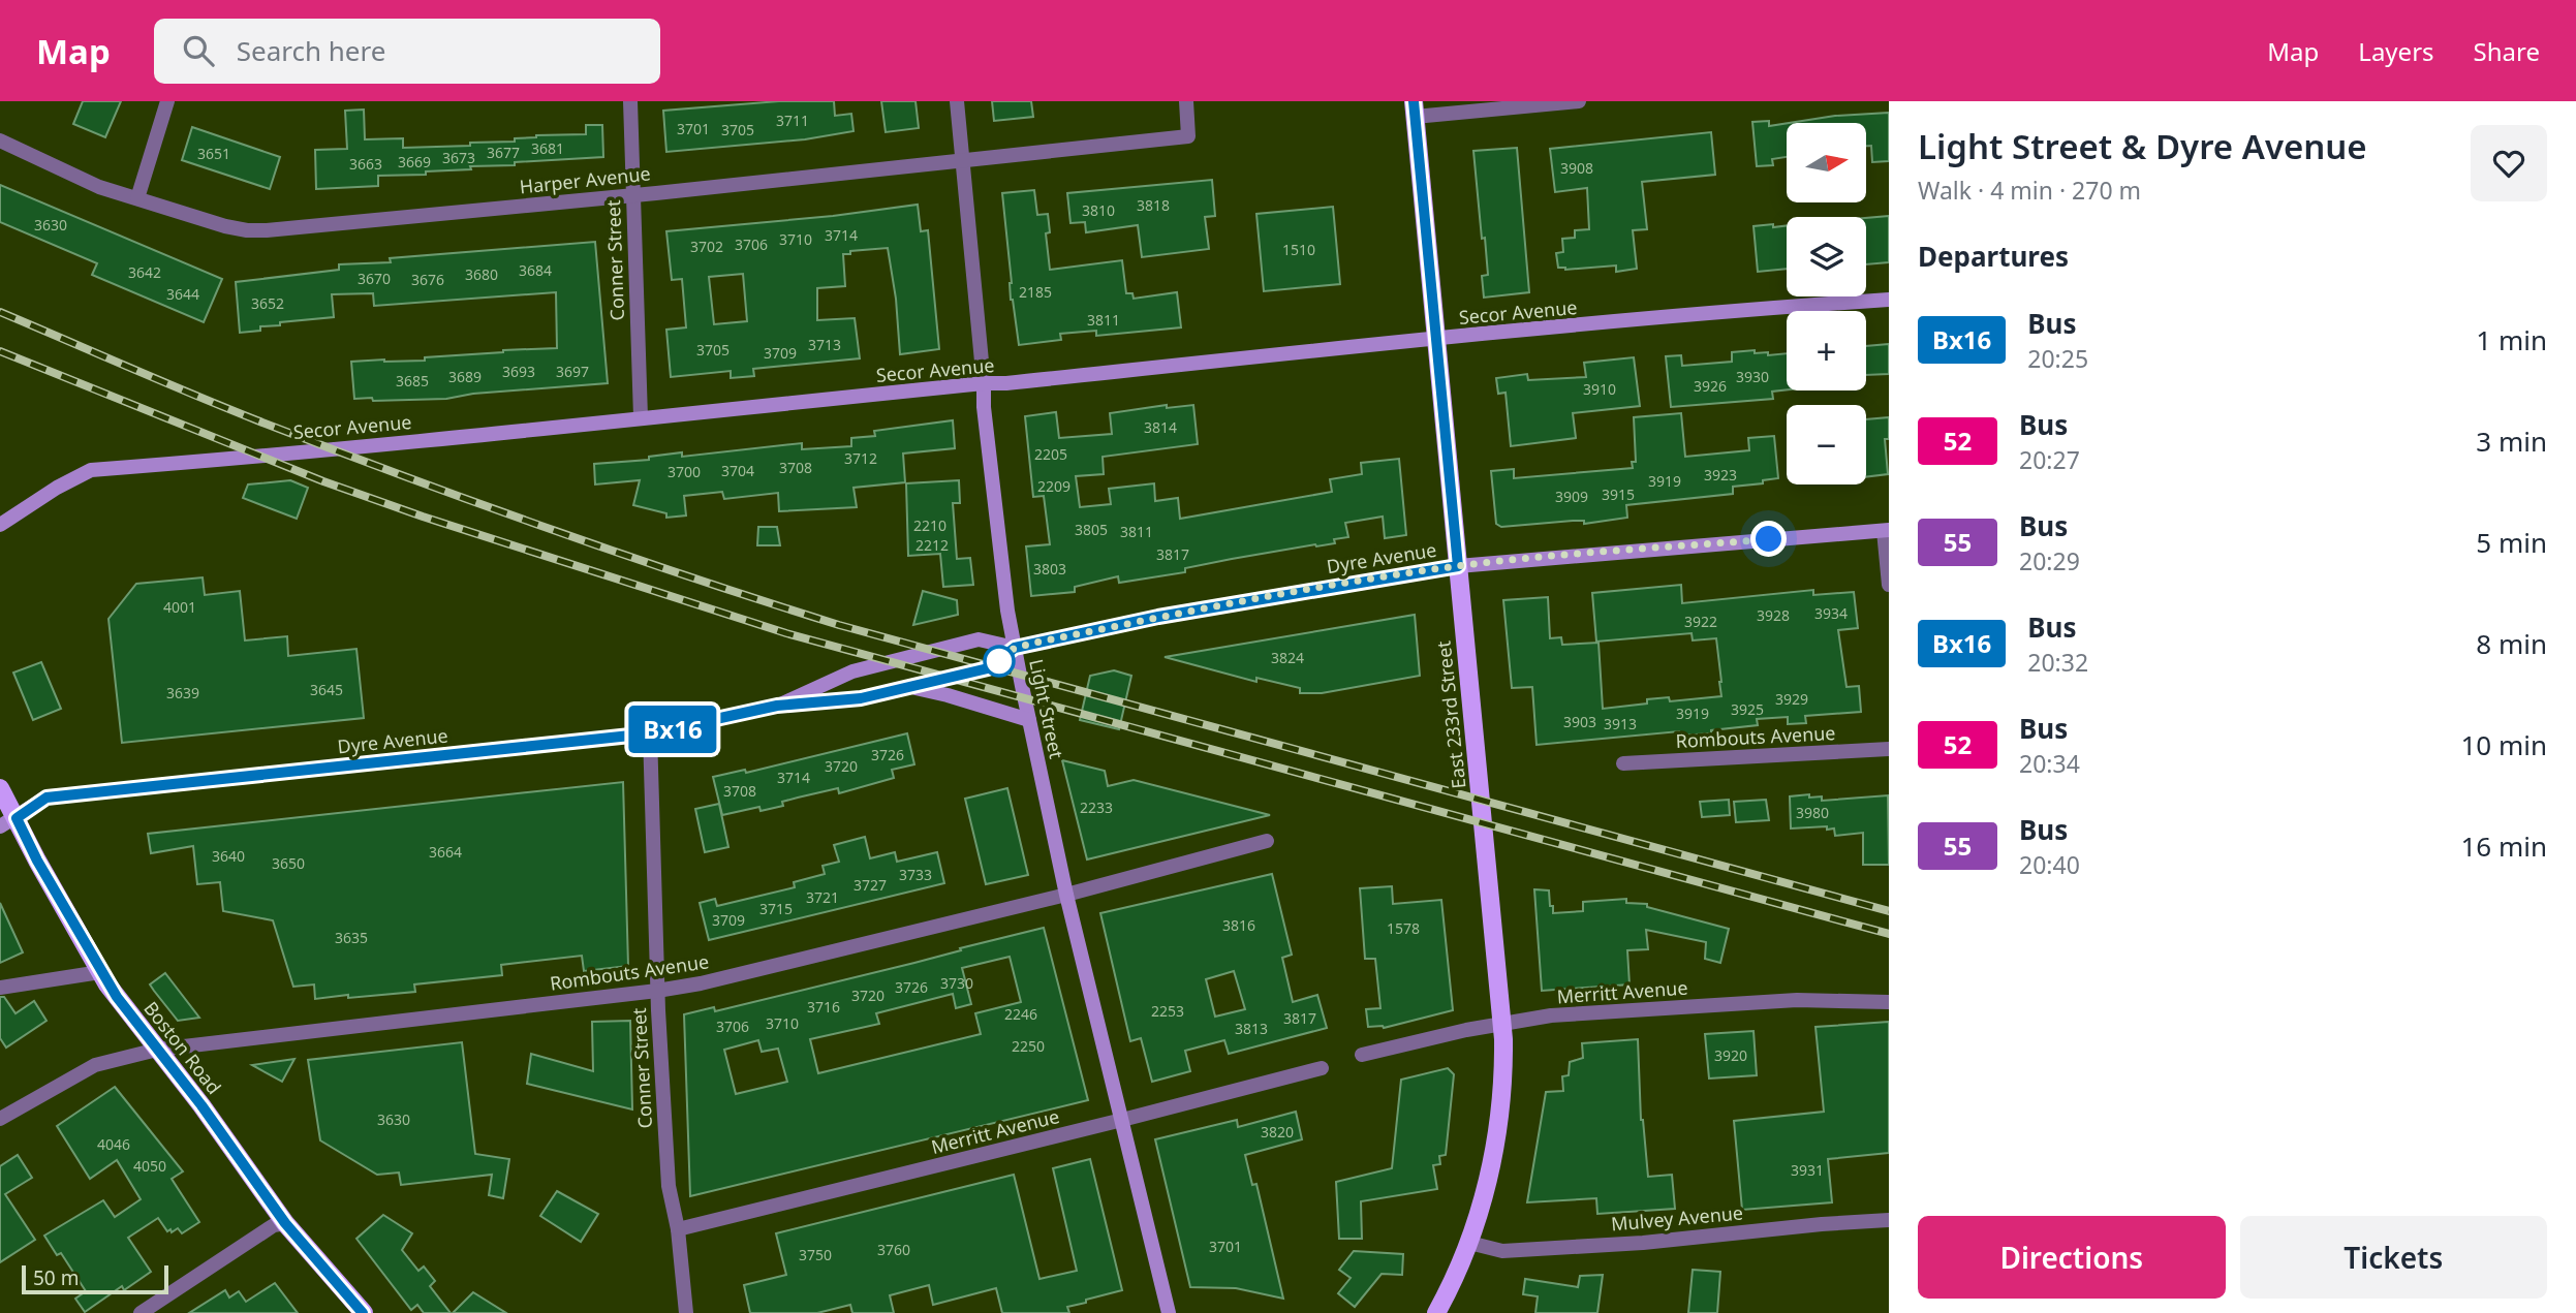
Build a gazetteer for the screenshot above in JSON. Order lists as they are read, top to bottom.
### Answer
{
  "streets": {
    "main road": ["East 233rd Street", "Boston Road"],
    "street": [
      "Harper Avenue",
      "Conner Street",
      "Secor Avenue",
      "Dyre Avenue",
      "Light Street",
      "Rombouts Avenue",
      "Merritt Avenue",
      "Mulvey Avenue"
    ]
  },
  "crossings": [
    ["Harper Avenue", "Conner Street"],
    ["Harper Avenue", "Light Street"],
    ["Conner Street", "Secor Avenue"],
    ["Conner Street", "Dyre Avenue"],
    ["Conner Street", "Rombouts Avenue"],
    ["Conner Street", "Merritt Avenue"],
    ["Secor Avenue", "Light Street"],
    ["Secor Avenue", "East 233rd Street"],
    ["Dyre Avenue", "Light Street"],
    ["Dyre Avenue", "East 233rd Street"],
    ["Dyre Avenue", "Boston Road"],
    ["Light Street", "Rombouts Avenue"],
    ["Light Street", "Merritt Avenue"],
    ["East 233rd Street", "Merritt Avenue"],
    ["East 233rd Street", "Mulvey Avenue"],
    ["Rombouts Avenue", "Boston Road"]
  ],
  "lines": ["bus line Bx16"],
  "house_numbers": [
    "3711",
    "3701",
    "3705",
    "3681",
    "3677",
    "3651",
    "3673",
    "3669",
    "3663",
    "3908",
    "3818",
    "3810",
    "3630",
    "3714",
    "3710",
    "3706",
    "3702",
    "1510",
    "3684",
    "3642",
    "3680",
    "3670",
    "3676",
    "2185",
    "3644",
    "3652",
    "3811",
    "3713",
    "3705",
    "3709",
    "3693",
    "3697",
    "3689",
    "3930",
    "3685",
    "3926",
    "3910",
    "3814",
    "2205",
    "3712",
    "3708",
    "3704",
    "3700",
    "3923",
    "3919",
    "2209",
    "3915",
    "3909",
    "2210",
    "3805",
    "3811",
    "2212",
    "3817",
    "3803",
    "4001",
    "3934",
    "3928",
    "3922",
    "3824",
    "3645",
    "3639",
    "3929",
    "3925",
    "3919",
    "3903",
    "3913",
    "3726",
    "3720",
    "3714",
    "3708",
    "2233",
    "3980",
    "3664",
    "3640",
    "3650",
    "3733",
    "3727",
    "3721",
    "3715",
    "3709",
    "3816",
    "1578",
    "3635",
    "3730",
    "3726",
    "3720",
    "3716",
    "2253",
    "2246",
    "3817",
    "3710",
    "3706",
    "3813",
    "2250",
    "3920",
    "3630",
    "3820",
    "4046",
    "4050",
    "3931",
    "3701",
    "3760",
    "3750"
  ],
  "scale_bar": "50 m",
  "north": "right",
  "page": {
    "header": "Map",
    "search": "Search here",
    "nav": ["Map", "Layers", "Share"],
    "on_map": "Bx16",
    "heading": [
      ["Light Street & Dyre Avenue", "Walk · 4 min · 270 m"],
      "Departures"
    ],
    "map_buttons": ["+", "−"],
    "list": [
      {
        "mark": "Bx16",
        "name": "Bus",
        "note": "20:25",
        "value": "1 min"
      },
      {
        "mark": "52",
        "name": "Bus",
        "note": "20:27",
        "value": "3 min"
      },
      {
        "mark": "55",
        "name": "Bus",
        "note": "20:29",
        "value": "5 min"
      },
      {
        "mark": "Bx16",
        "name": "Bus",
        "note": "20:32",
        "value": "8 min"
      },
      {
        "mark": "52",
        "name": "Bus",
        "note": "20:34",
        "value": "10 min"
      },
      {
        "mark": "55",
        "name": "Bus",
        "note": "20:40",
        "value": "16 min"
      }
    ],
    "buttons": ["Directions", "Tickets"],
    "scale": "50 m"
  }
}
